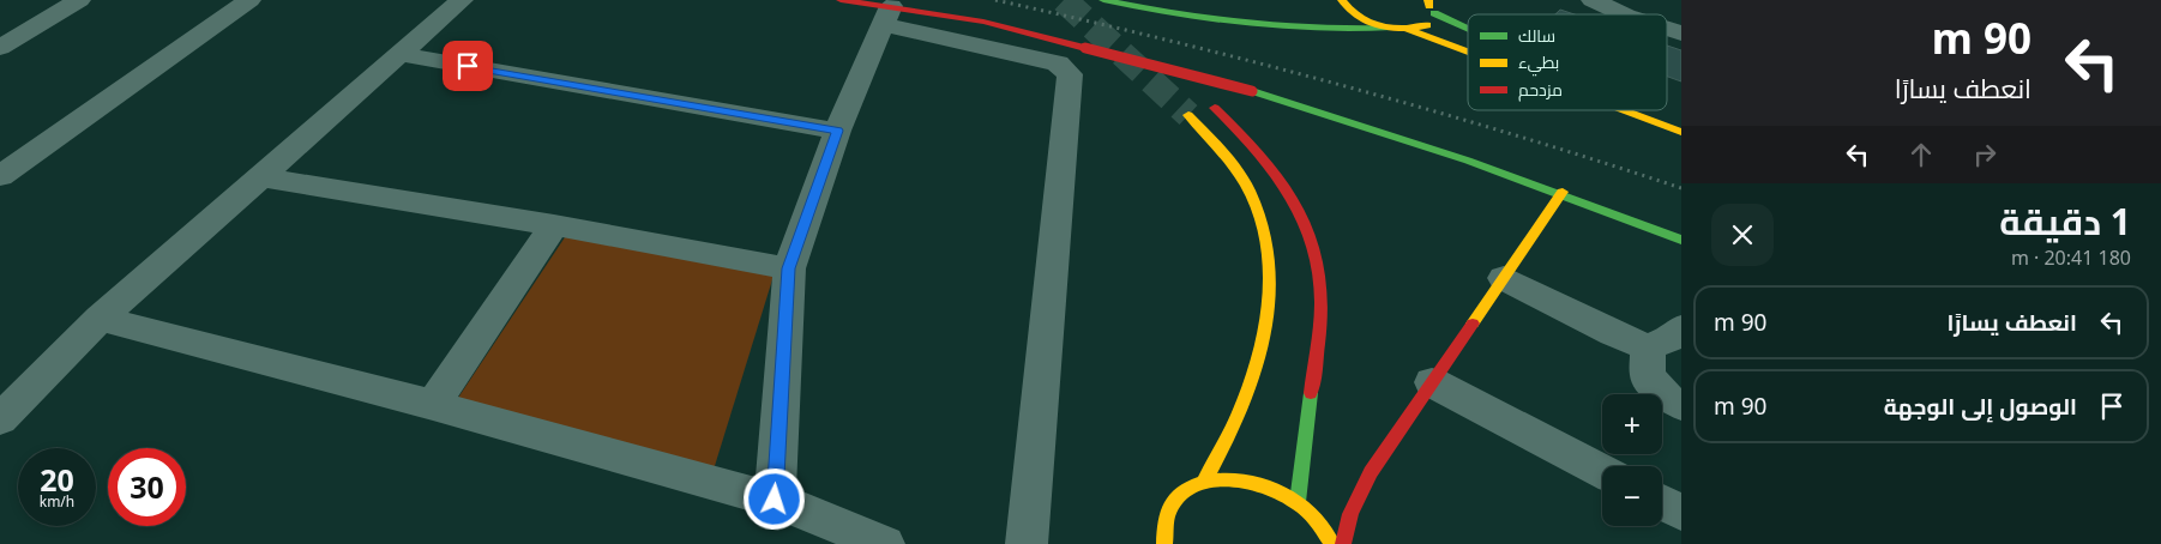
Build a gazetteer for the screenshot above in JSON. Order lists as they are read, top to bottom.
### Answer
{
  "legend": ["سالك", "بطيء", "مزدحم"],
  "page": {
    "turn": ["90 m", "انعطف يسارًا"],
    "heading": ["1 دقيقة", "180 m · 20:41"],
    "list": [
      {
        "name": "انعطف يسارًا",
        "value": "90 m"
      },
      {
        "name": "الوصول إلى الوجهة",
        "value": "90 m"
      }
    ],
    "map_buttons": ["+", "−"],
    "speed": "20 km/h",
    "limit": "30"
  }
}
